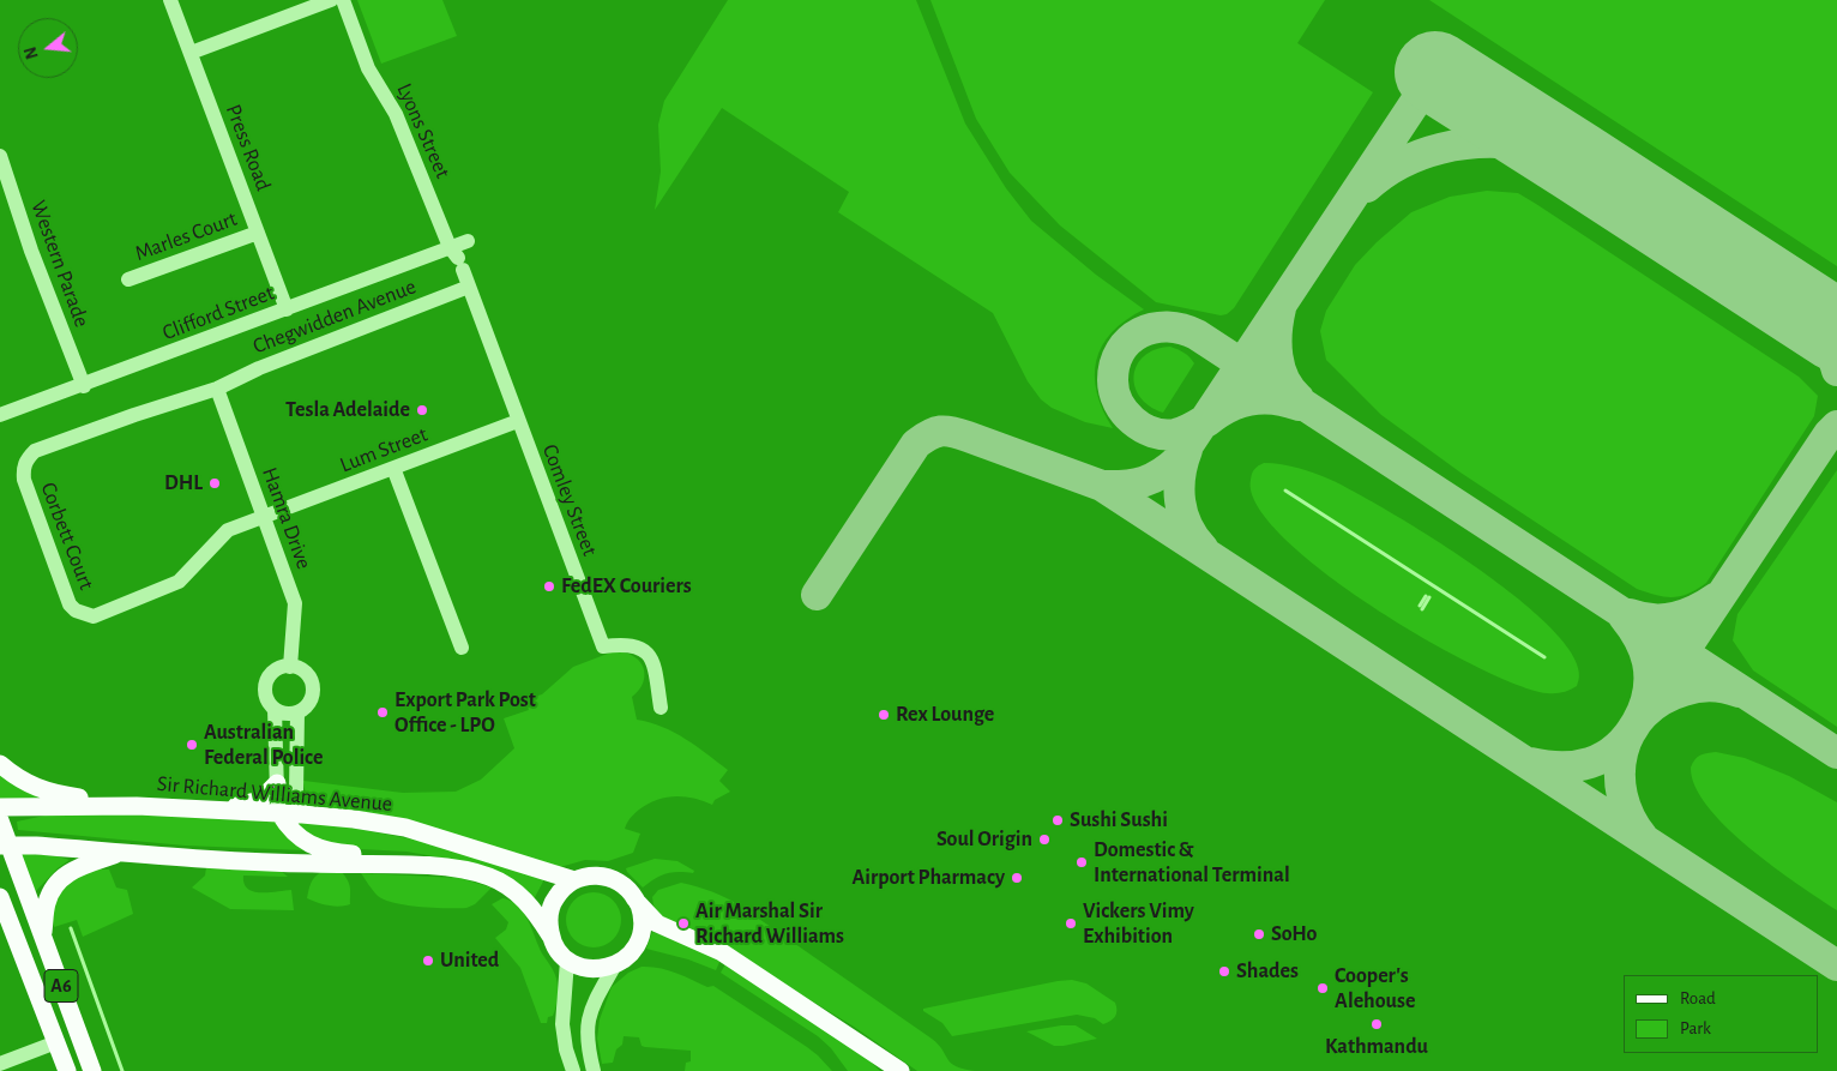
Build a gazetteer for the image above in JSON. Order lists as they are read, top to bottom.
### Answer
{
  "streets": {
    "main road": ["Sir Richard Williams Avenue", "A6"],
    "street": [
      "Lyons Street",
      "Press Road",
      "Marles Court",
      "Western Parade",
      "Clifford Street",
      "Chegwidden Avenue",
      "Lum Street",
      "Comley Street",
      "Hamra Drive",
      "Corbett Court"
    ]
  },
  "crossings": [
    ["Lyons Street", "Clifford Street"],
    ["Lyons Street", "Comley Street"],
    ["Press Road", "Marles Court"],
    ["Press Road", "Clifford Street"],
    ["Western Parade", "Clifford Street"],
    ["Clifford Street", "Comley Street"],
    ["Chegwidden Avenue", "Comley Street"],
    ["Chegwidden Avenue", "Hamra Drive"],
    ["Chegwidden Avenue", "Corbett Court"],
    ["Lum Street", "Comley Street"],
    ["Lum Street", "Hamra Drive"],
    ["Lum Street", "Corbett Court"],
    ["Hamra Drive", "Corbett Court"]
  ],
  "places": [
    "Tesla Adelaide",
    "DHL",
    "FedEX Couriers",
    "Export Park Post Office - LPO",
    "Rex Lounge",
    "Australian Federal Police",
    "Sushi Sushi",
    "Soul Origin",
    "Domestic & International Terminal",
    "Airport Pharmacy",
    "Air Marshal Sir Richard Williams",
    "Vickers Vimy Exhibition",
    "SoHo",
    "United",
    "Shades",
    "Cooper's Alehouse",
    "Kathmandu"
  ],
  "legend": ["Road", "Park"],
  "north": "left"
}
